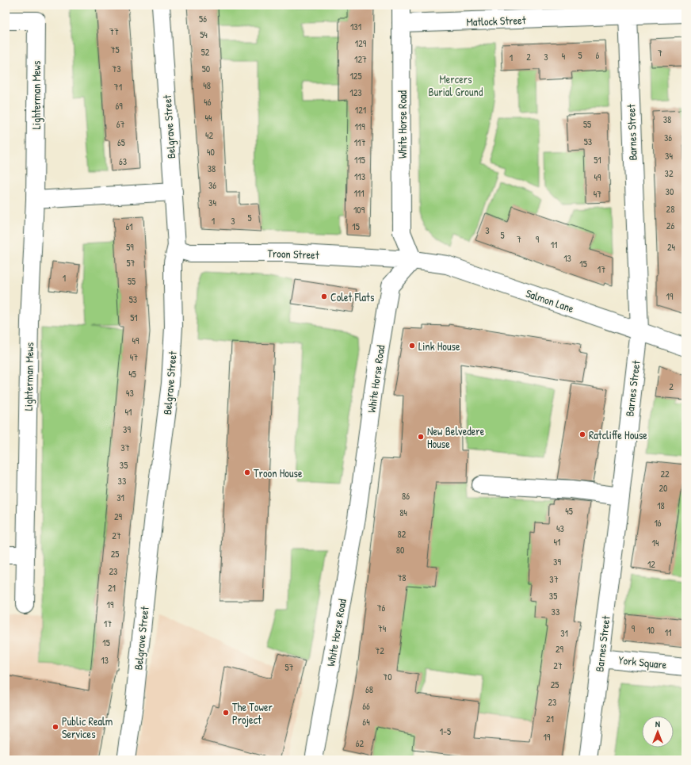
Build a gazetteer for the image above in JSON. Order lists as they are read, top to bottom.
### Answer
{
  "streets": {
    "street": [
      "Matlock Street",
      "Lighterman Mews",
      "White Horse Road",
      "Belgrave Street",
      "Barnes Street",
      "Troon Street",
      "Salmon Lane",
      "York Square"
    ]
  },
  "crossings": [
    ["Matlock Street", "White Horse Road"],
    ["Matlock Street", "Barnes Street"],
    ["White Horse Road", "Troon Street"],
    ["White Horse Road", "Salmon Lane"],
    ["Belgrave Street", "Troon Street"],
    ["Barnes Street", "Salmon Lane"],
    ["Barnes Street", "York Square"],
    ["Troon Street", "Salmon Lane"]
  ],
  "parks": ["Mercers Burial Ground"],
  "places": [
    "Colet Flats",
    "Link House",
    "Ratcliffe House",
    "New Belvedere House",
    "Troon House",
    "The Tower Project",
    "Public Realm Services"
  ],
  "house_numbers": [
    "56",
    "131",
    "77",
    "54",
    "129",
    "75",
    "52",
    "7",
    "5",
    "6",
    "4",
    "2",
    "3",
    "1",
    "127",
    "73",
    "50",
    "125",
    "48",
    "71",
    "123",
    "46",
    "69",
    "121",
    "44",
    "38",
    "67",
    "55",
    "119",
    "42",
    "36",
    "53",
    "65",
    "117",
    "40",
    "34",
    "115",
    "51",
    "63",
    "38",
    "32",
    "113",
    "49",
    "36",
    "30",
    "111",
    "47",
    "34",
    "28",
    "109",
    "5",
    "1",
    "3",
    "26",
    "61",
    "15",
    "3",
    "5",
    "7",
    "9",
    "11",
    "59",
    "24",
    "13",
    "57",
    "15",
    "17",
    "1",
    "55",
    "19",
    "53",
    "51",
    "49",
    "47",
    "45",
    "2",
    "43",
    "41",
    "39",
    "37",
    "35",
    "22",
    "33",
    "20",
    "86",
    "31",
    "18",
    "45",
    "84",
    "29",
    "16",
    "43",
    "82",
    "27",
    "41",
    "14",
    "80",
    "25",
    "39",
    "12",
    "23",
    "78",
    "37",
    "21",
    "35",
    "19",
    "76",
    "33",
    "17",
    "74",
    "9",
    "10",
    "11",
    "31",
    "15",
    "29",
    "72",
    "13",
    "27",
    "57",
    "70",
    "25",
    "68",
    "23",
    "66",
    "21",
    "64",
    "1-5",
    "19",
    "62"
  ],
  "north": "top"
}
